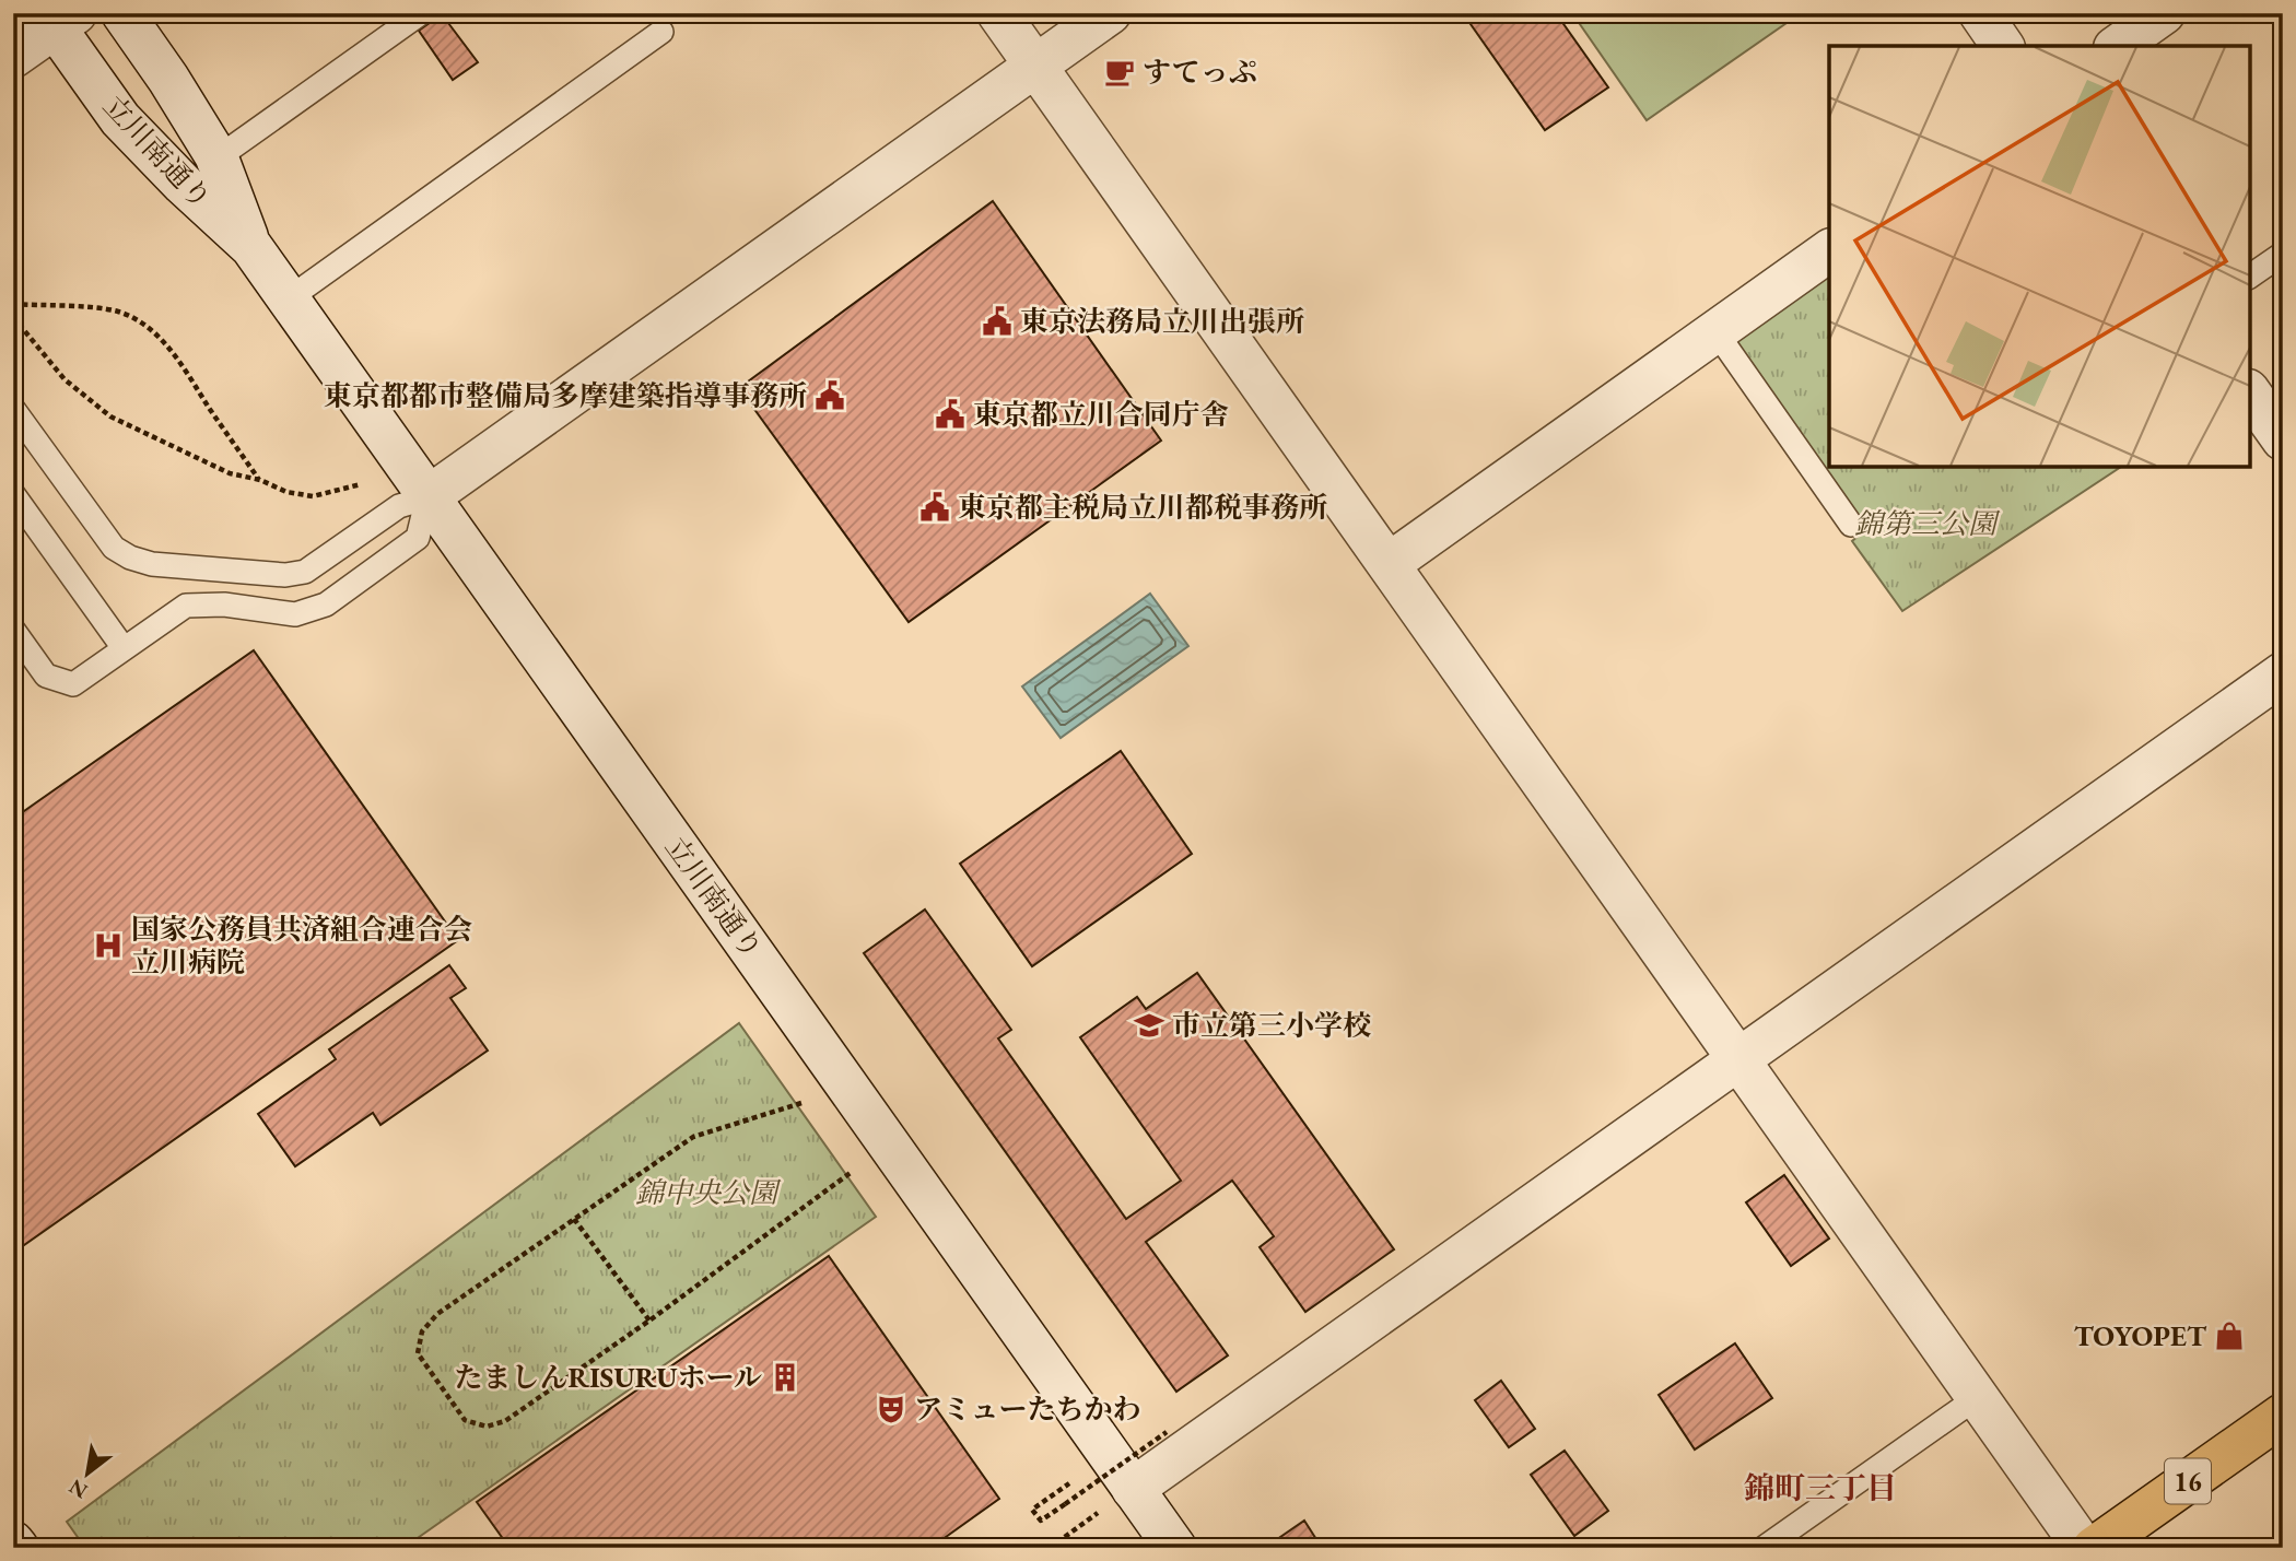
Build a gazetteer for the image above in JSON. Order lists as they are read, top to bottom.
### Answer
{
  "streets": {
    "main road": ["16"],
    "street": ["立川南通り"]
  },
  "districts": ["錦町三丁目"],
  "parks": ["錦第三公園", "錦中央公園"],
  "places": {
    "cafe": ["すてっぷ"],
    "public building": [
      "東京法務局立川出張所",
      "東京都都市整備局多摩建築指導事務所",
      "東京都立川合同庁舎",
      "東京都主税局立川都税事務所"
    ],
    "hospital": ["国家公務員共済組合連合会 立川病院"],
    "school or university": ["市立第三小学校"],
    "shop": ["TOYOPET"],
    "building": ["たましんRISURUホール"],
    "theatre": ["アミューたちかわ"]
  },
  "north": "bottom left"
}
